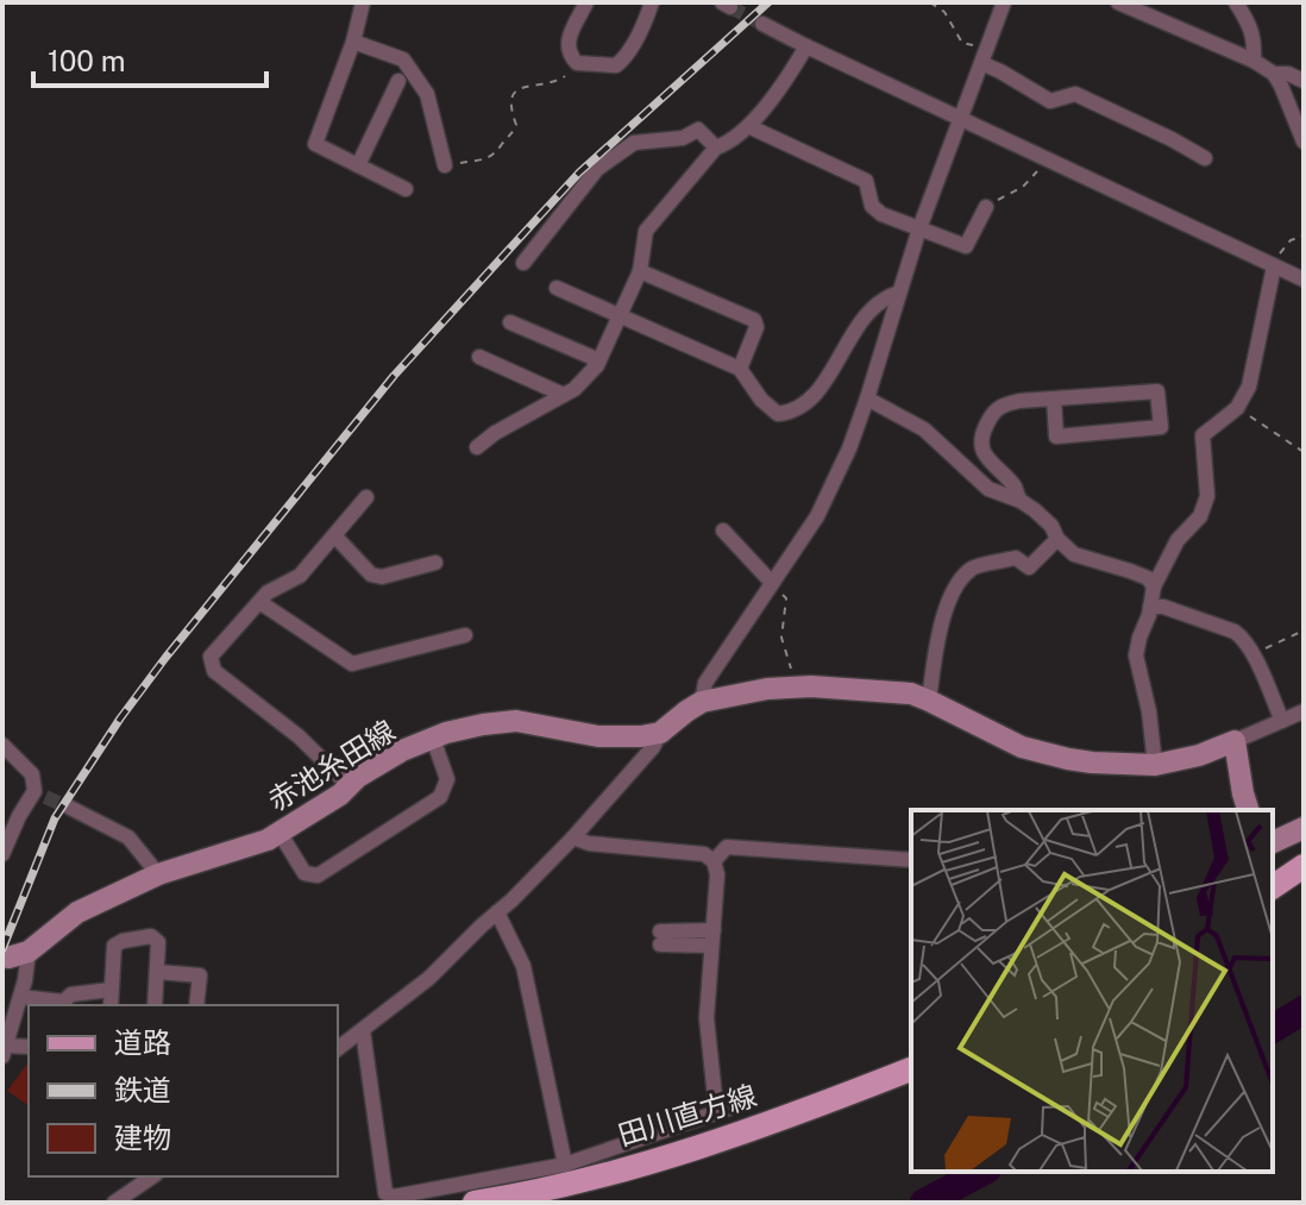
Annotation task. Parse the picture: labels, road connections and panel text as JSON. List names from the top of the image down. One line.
{"streets":{"main road":["赤池糸田線","田川直方線"]},"legend":["道路","鉄道","建物"],"scale_bar":"100 m"}
